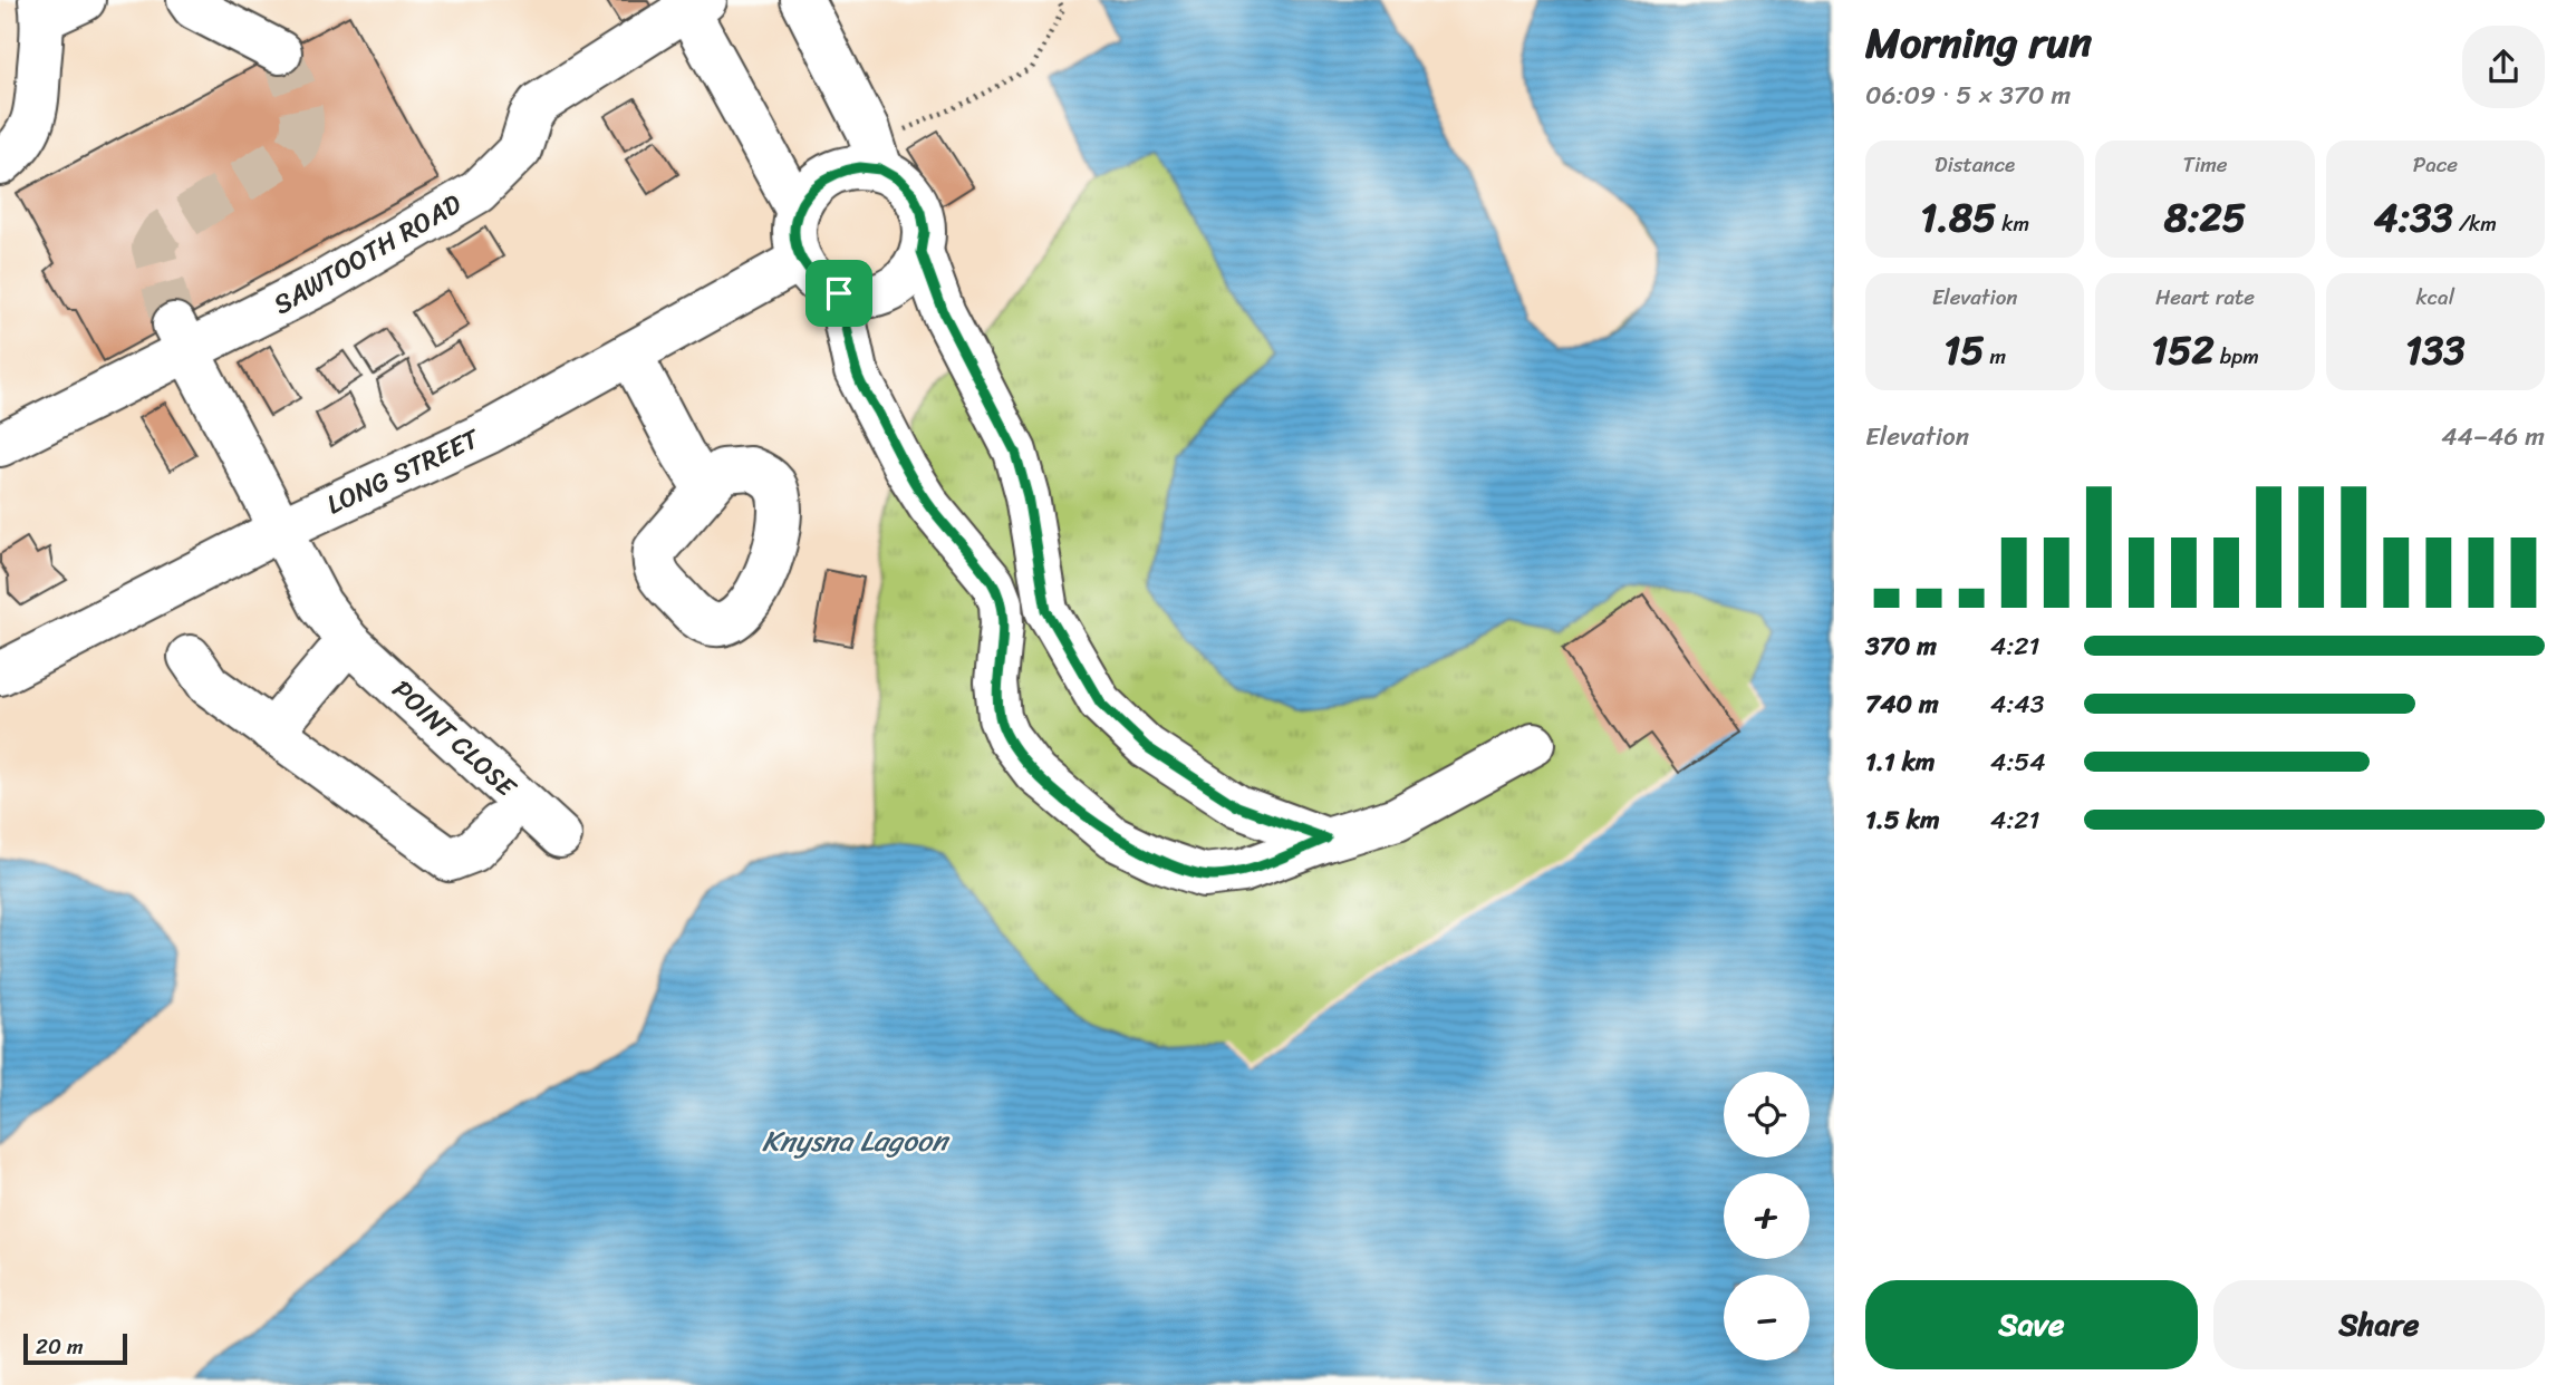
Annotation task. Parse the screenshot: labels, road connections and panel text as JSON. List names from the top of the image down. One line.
{"streets":{"street":["SAWTOOTH ROAD","LONG STREET","POINT CLOSE"]},"crossings":[["SAWTOOTH ROAD","POINT CLOSE"],["LONG STREET","POINT CLOSE"]],"water":["Knysna Lagoon"],"scale_bar":"20 m","page":{"heading":["Morning run","06:09 · 5 × 370 m"],"stats":[["Distance","1.85 km"],["Time","8:25"],["Pace","4:33 /km"],["Elevation","15 m"],["Heart rate","152 bpm"],["kcal","133"]],"chart":["Elevation","44–46 m"],"list":[{"name":"370 m","note":"4:21"},{"name":"740 m","note":"4:43"},{"name":"1.1 km","note":"4:54"},{"name":"1.5 km","note":"4:21"}],"map_buttons":["+","−"],"buttons":["Save","Share"],"scale":"20 m"}}
